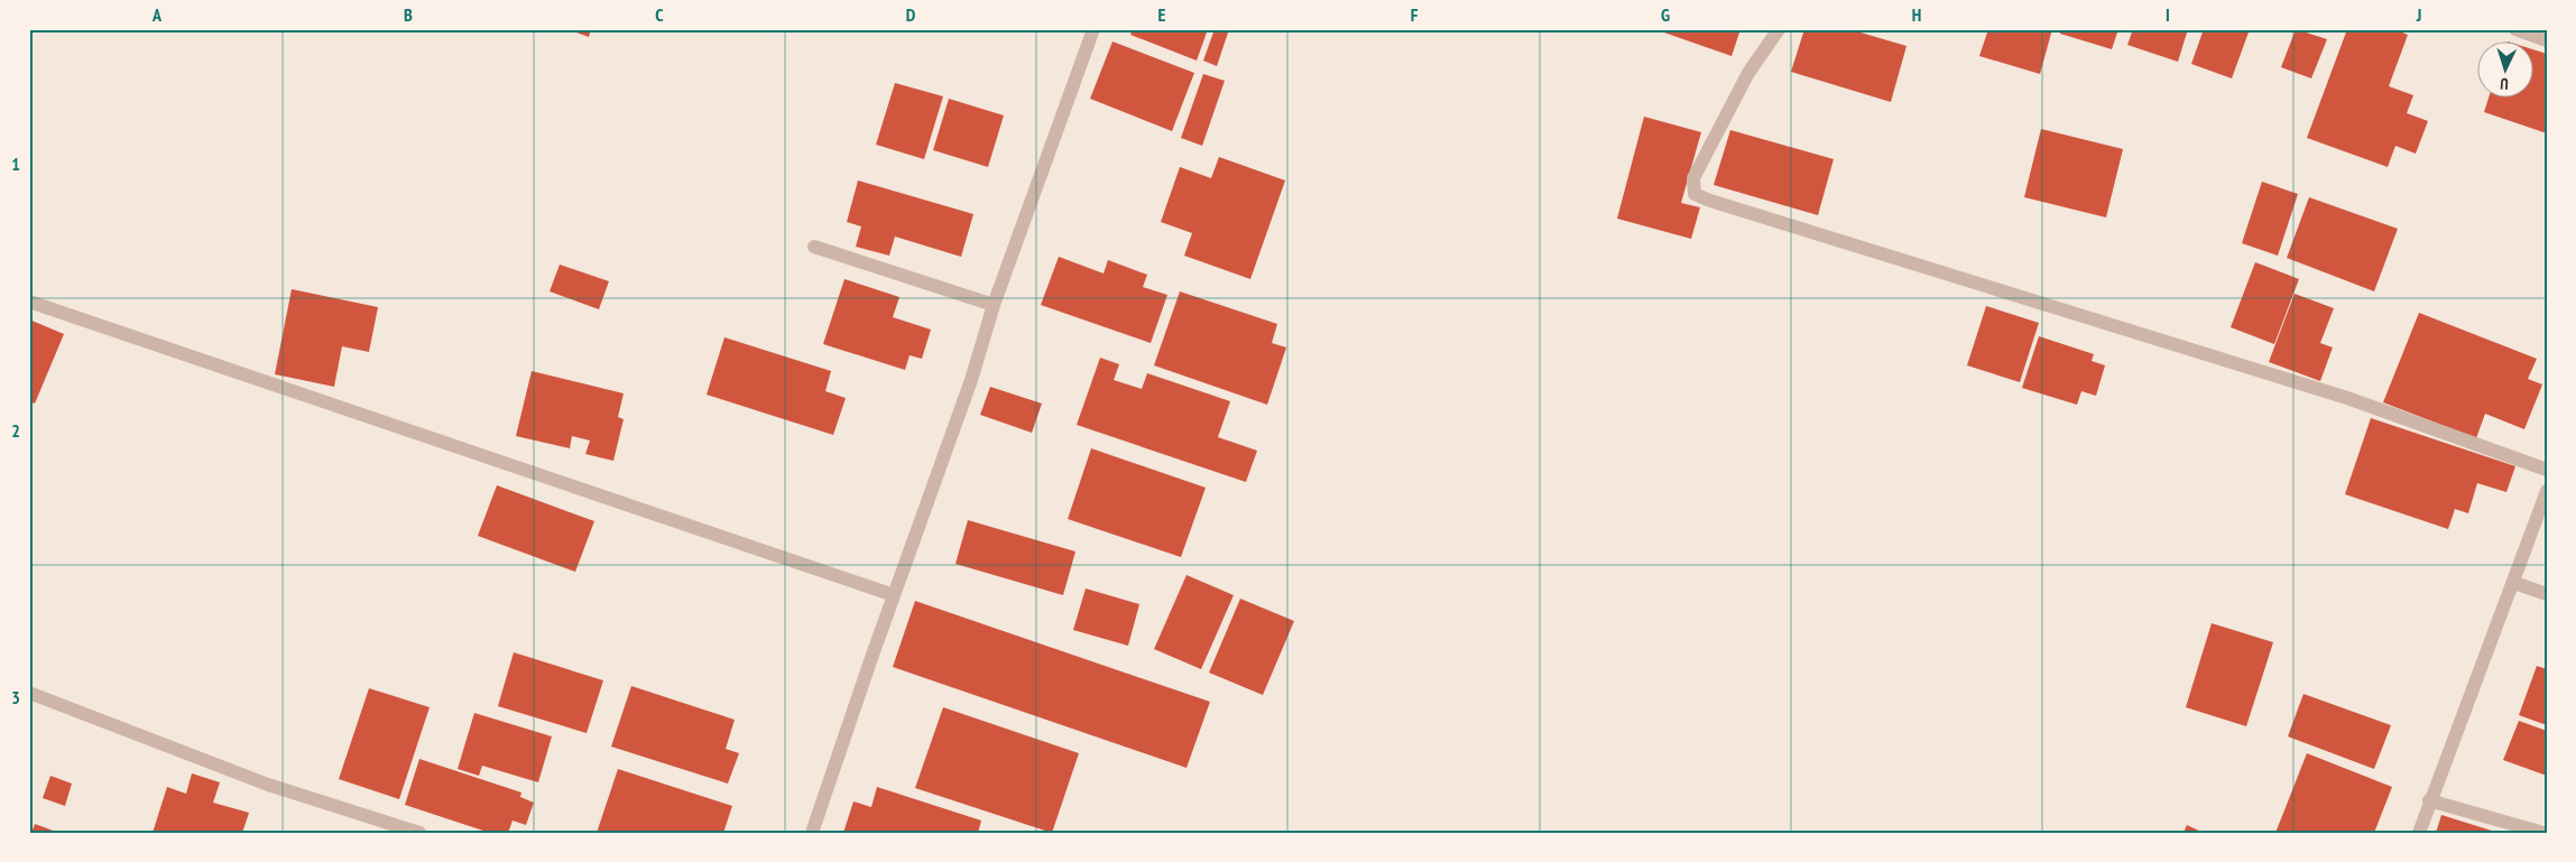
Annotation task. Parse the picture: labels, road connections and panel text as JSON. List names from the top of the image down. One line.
{"north":"bottom","grid":{"columns":["A","B","C","D","E","F","G","H","I","J"],"rows":["1","2","3"]}}
